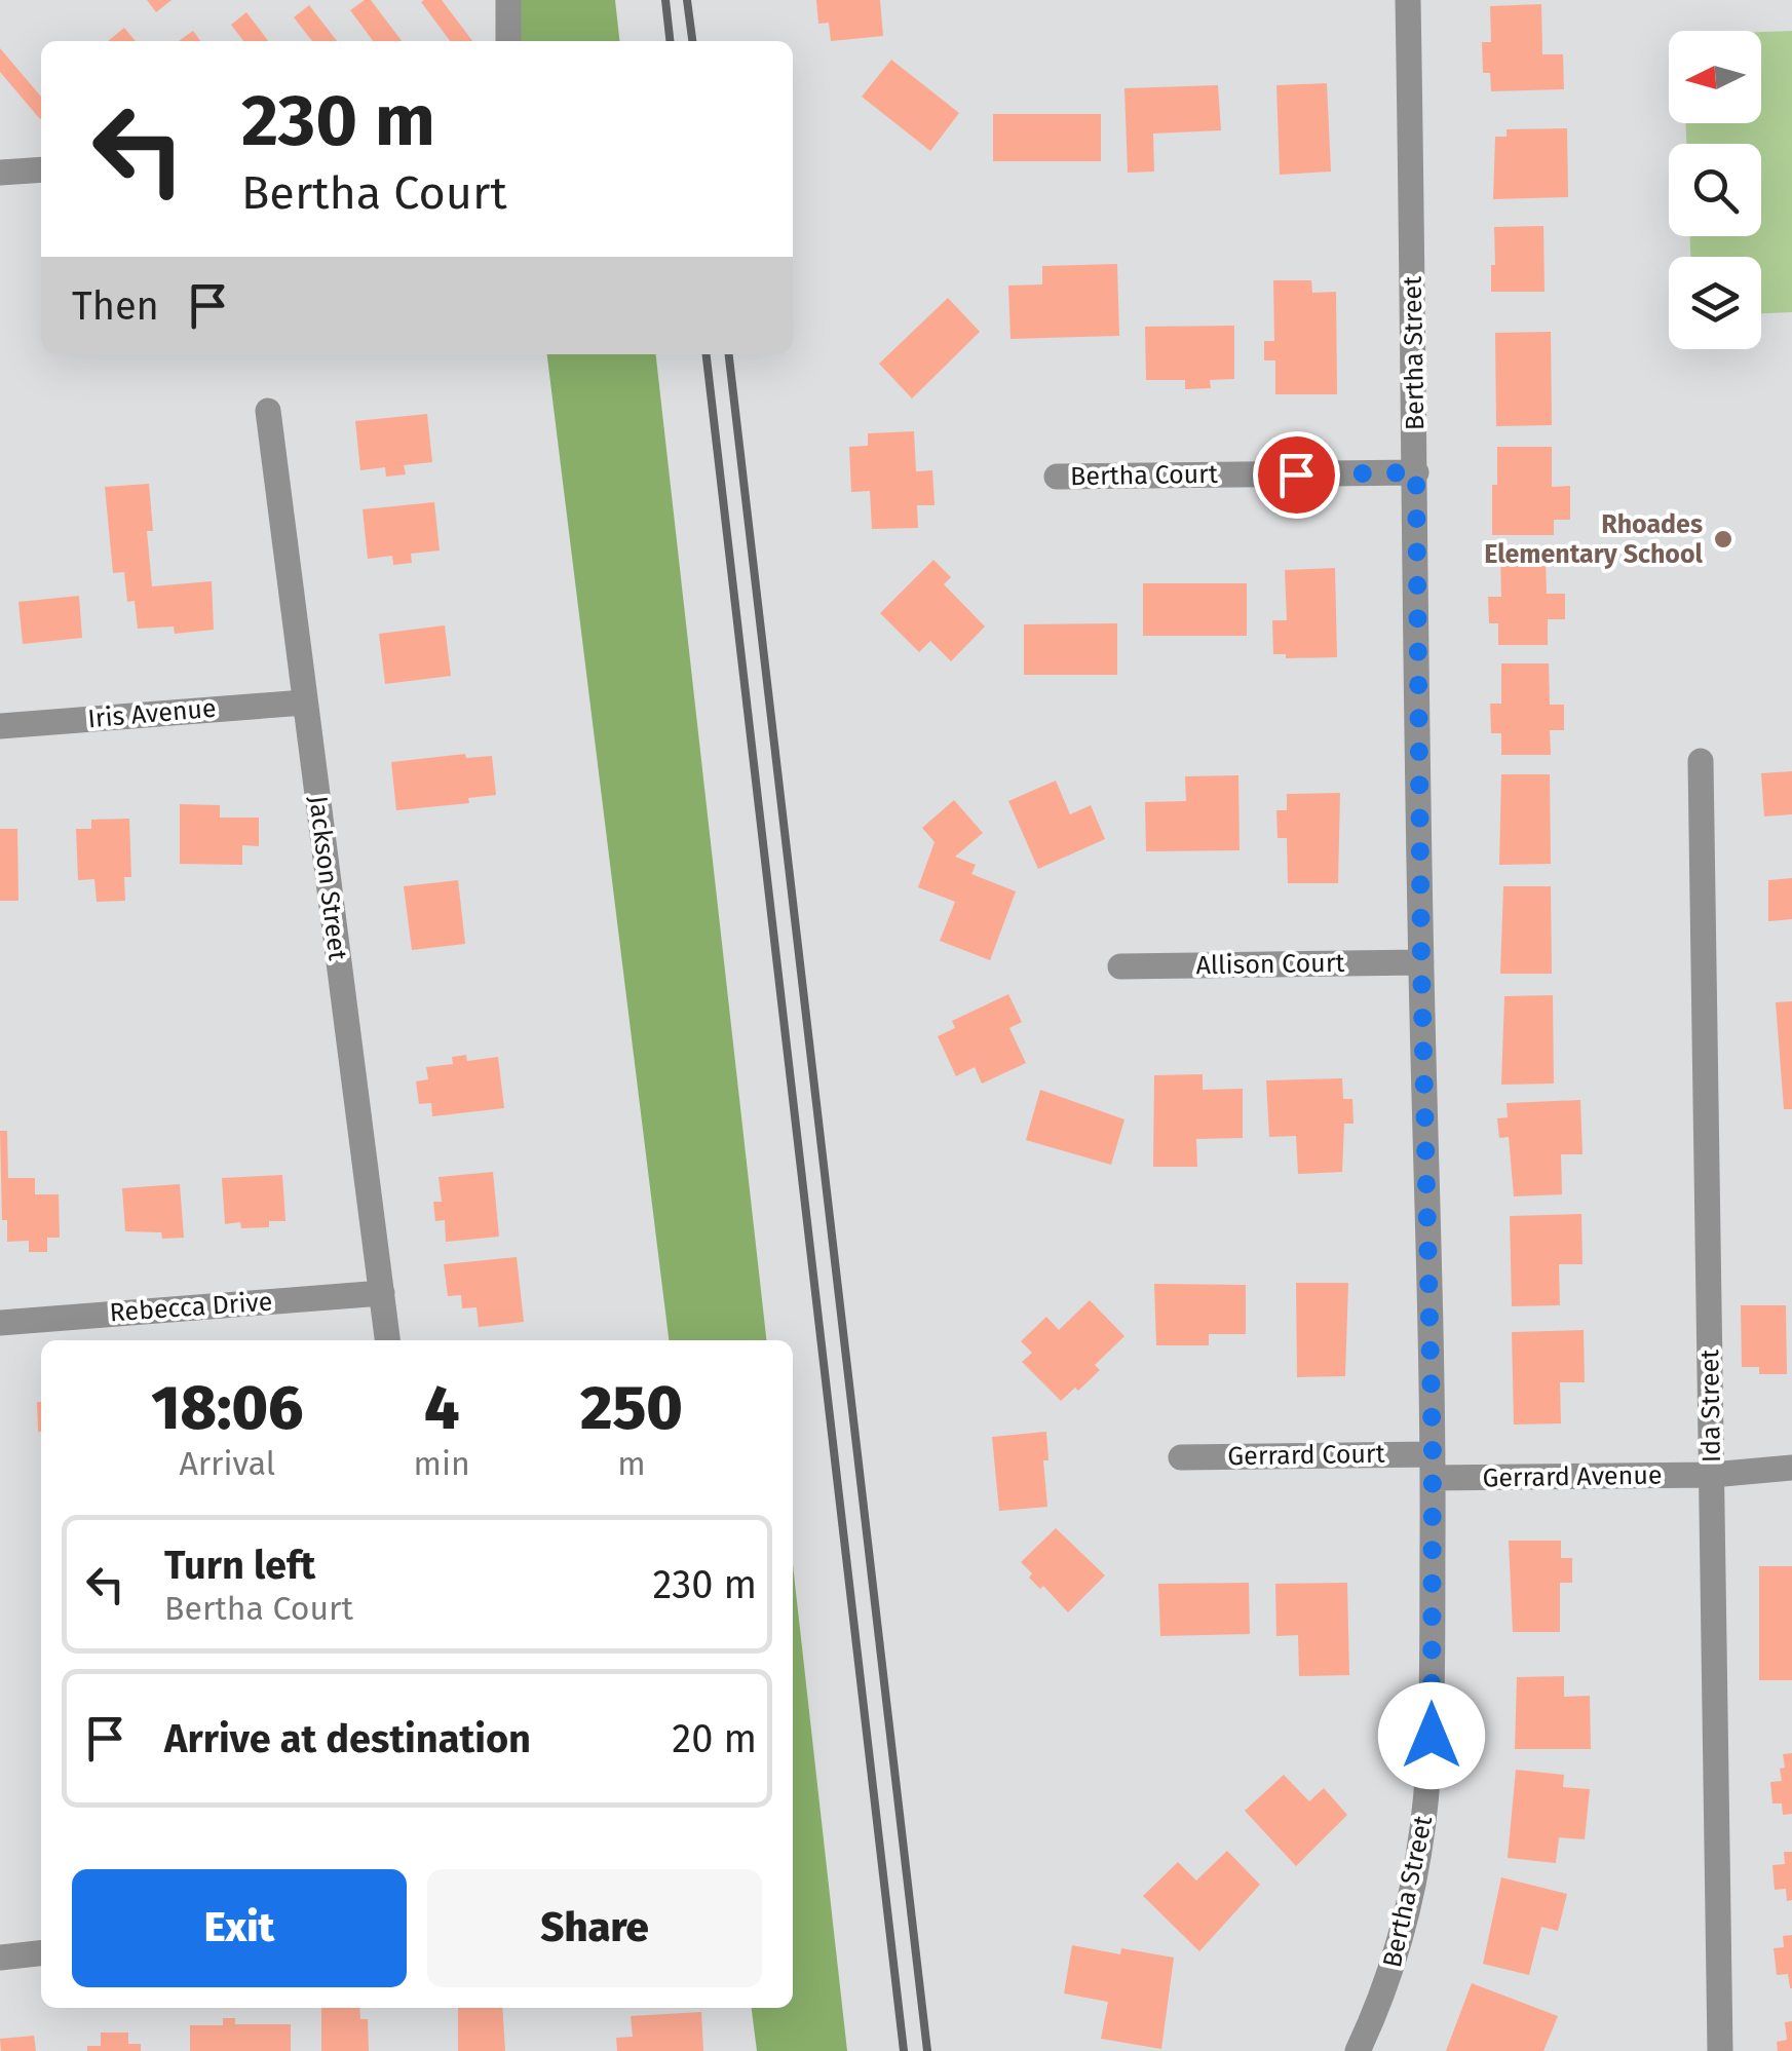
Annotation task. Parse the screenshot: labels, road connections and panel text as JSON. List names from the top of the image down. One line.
{"streets":{"street":["Bertha Street","Bertha Court","Iris Avenue","Jackson Street","Allison Court","Rebecca Drive","Ida Street","Gerrard Court","Gerrard Avenue"]},"crossings":[["Bertha Street","Bertha Court"],["Bertha Street","Allison Court"],["Bertha Street","Gerrard Court"],["Bertha Street","Gerrard Avenue"],["Iris Avenue","Jackson Street"],["Jackson Street","Rebecca Drive"],["Ida Street","Gerrard Avenue"],["Gerrard Court","Gerrard Avenue"]],"places":["Rhoades Elementary School"],"north":"left","page":{"turn":["230 m","Bertha Court"],"then":"Then","eta":["18:06","Arrival","4","min","250","m"],"list":[{"name":"Turn left","note":"Bertha Court","value":"230 m"},{"name":"Arrive at destination","value":"20 m"}],"buttons":["Exit","Share"]}}
